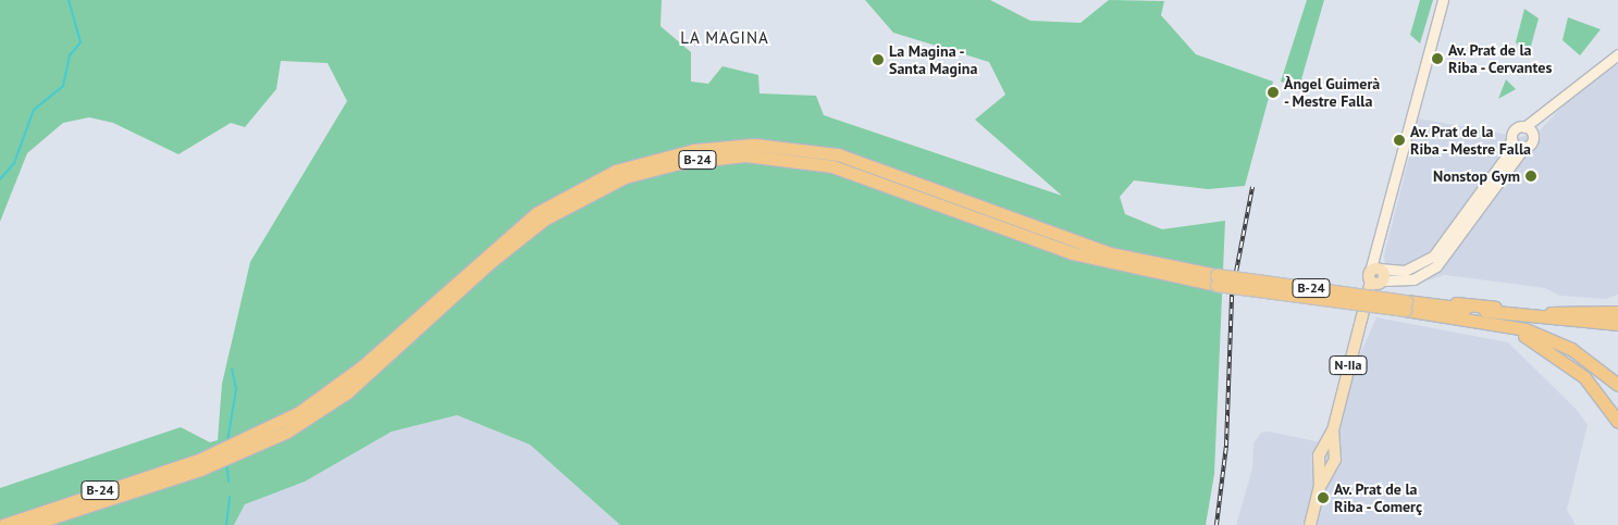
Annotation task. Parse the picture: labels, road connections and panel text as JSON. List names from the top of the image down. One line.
{"streets":{"highway":["B-24"],"main road":["N-IIa"]},"districts":["LA MAGINA"],"places":["Av. Prat de la Riba - Cervantes","La Magina - Santa Magina","Àngel Guimerà - Mestre Falla","Av. Prat de la Riba - Mestre Falla","Nonstop Gym","Av. Prat de la Riba - Comerç"]}
